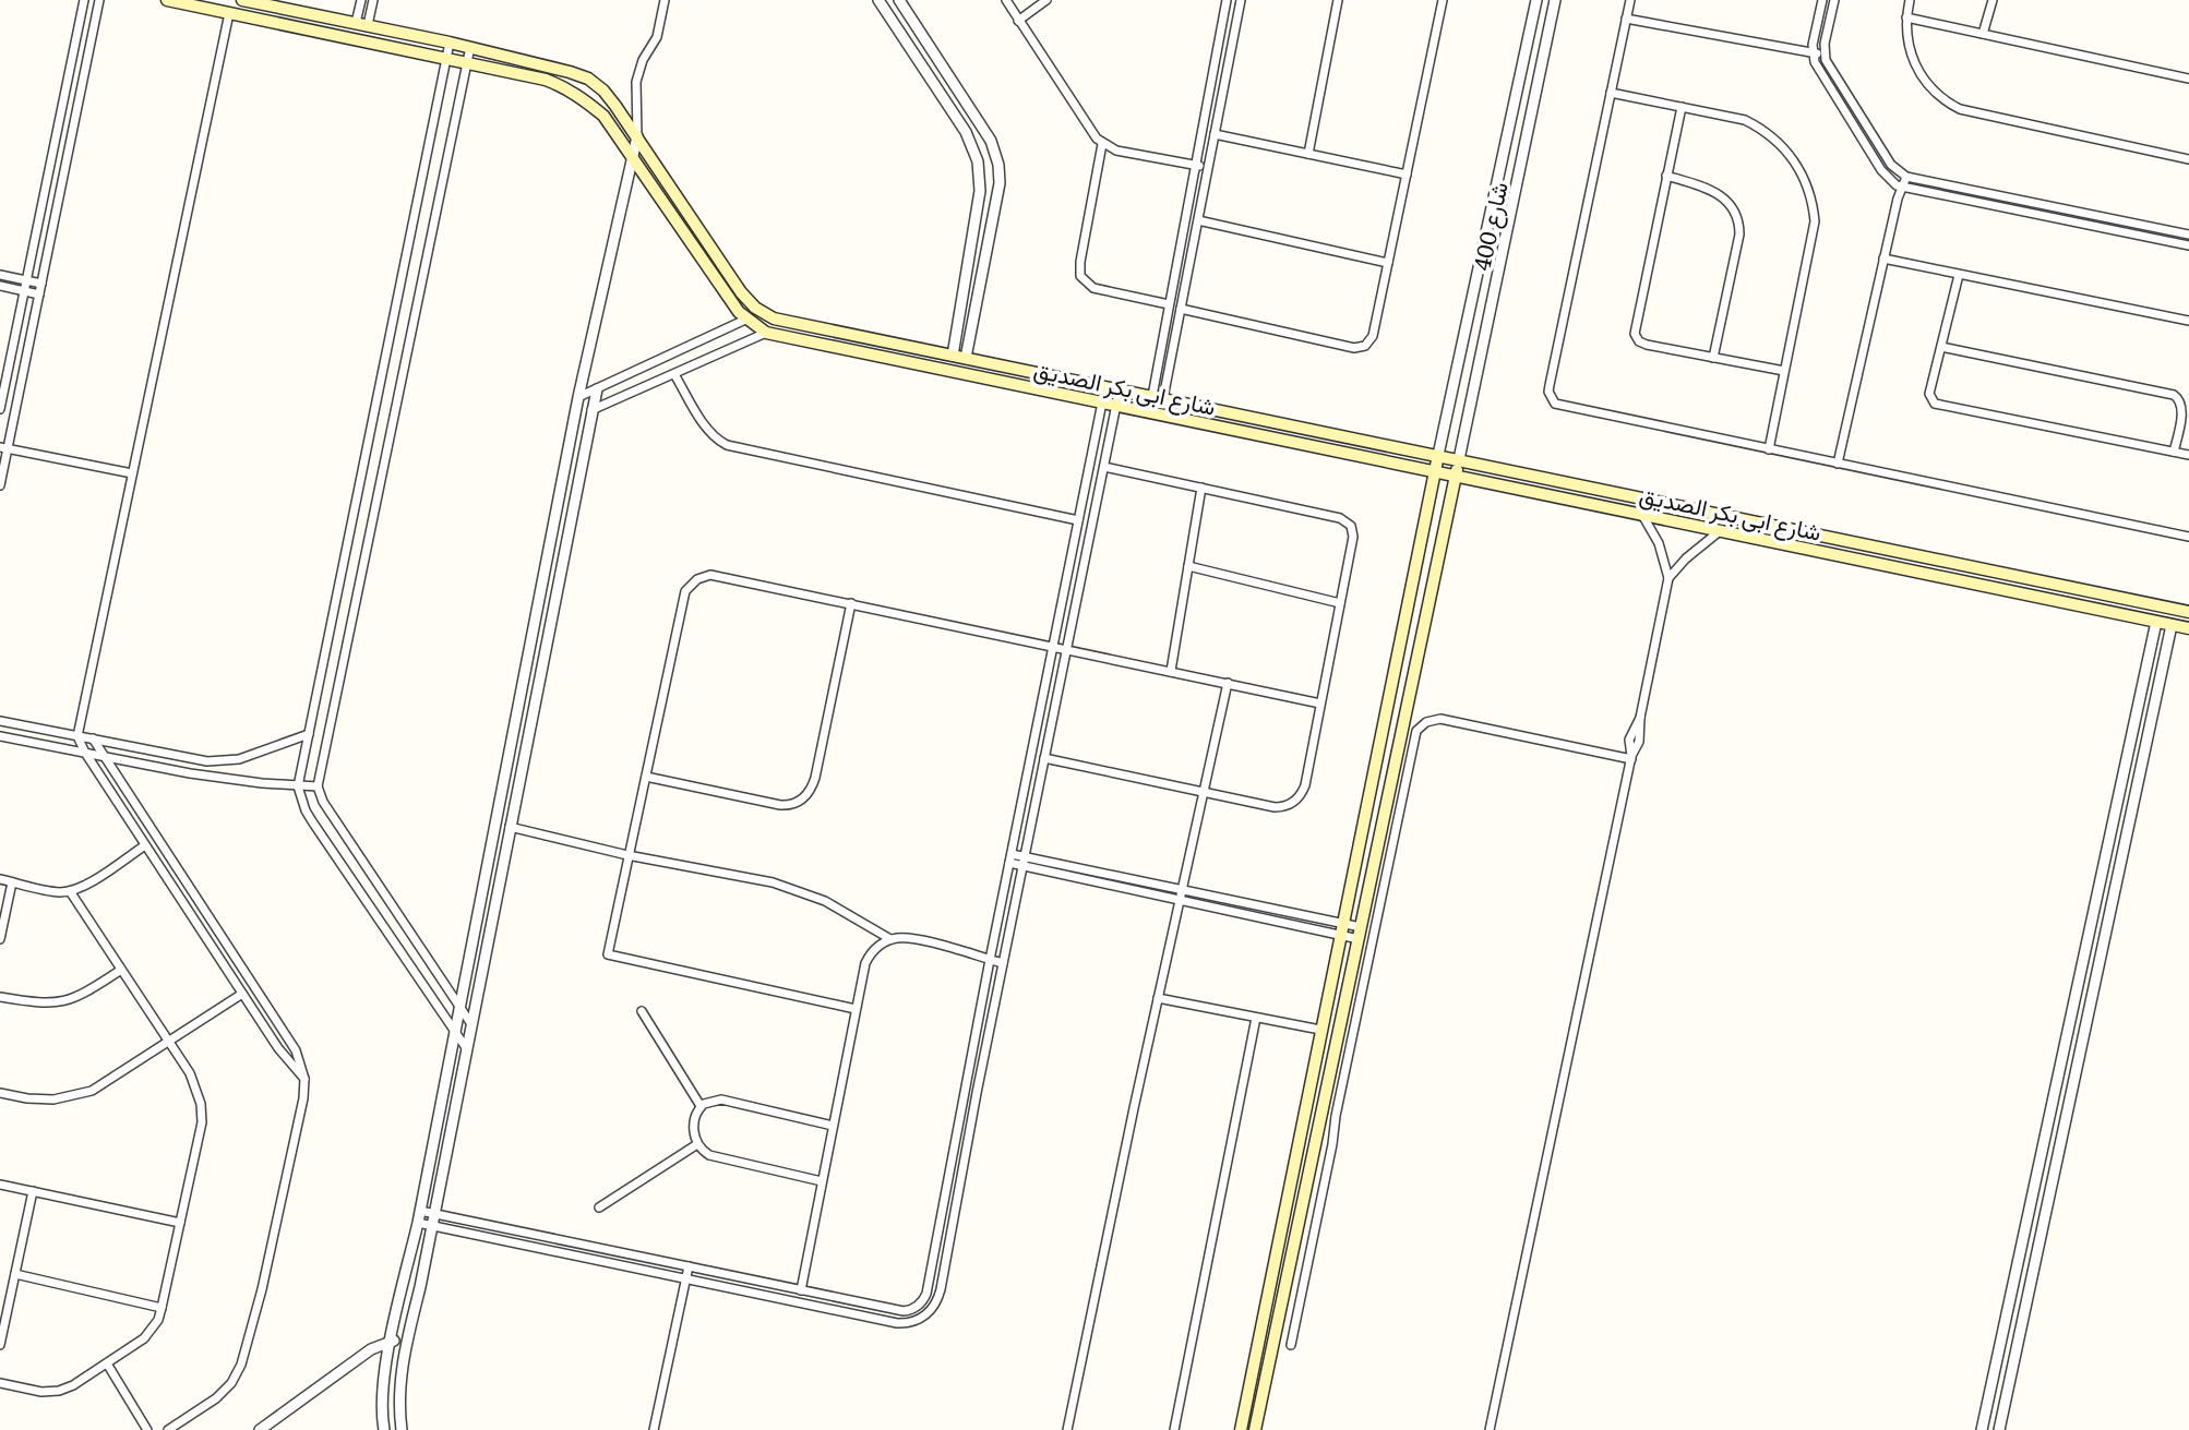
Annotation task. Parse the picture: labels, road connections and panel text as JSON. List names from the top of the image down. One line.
{"streets":{"main road":["شارع ابى بكر الصديق"],"street":["شارع 400"]},"crossings":[["شارع 400","شارع ابى بكر الصديق"]]}
